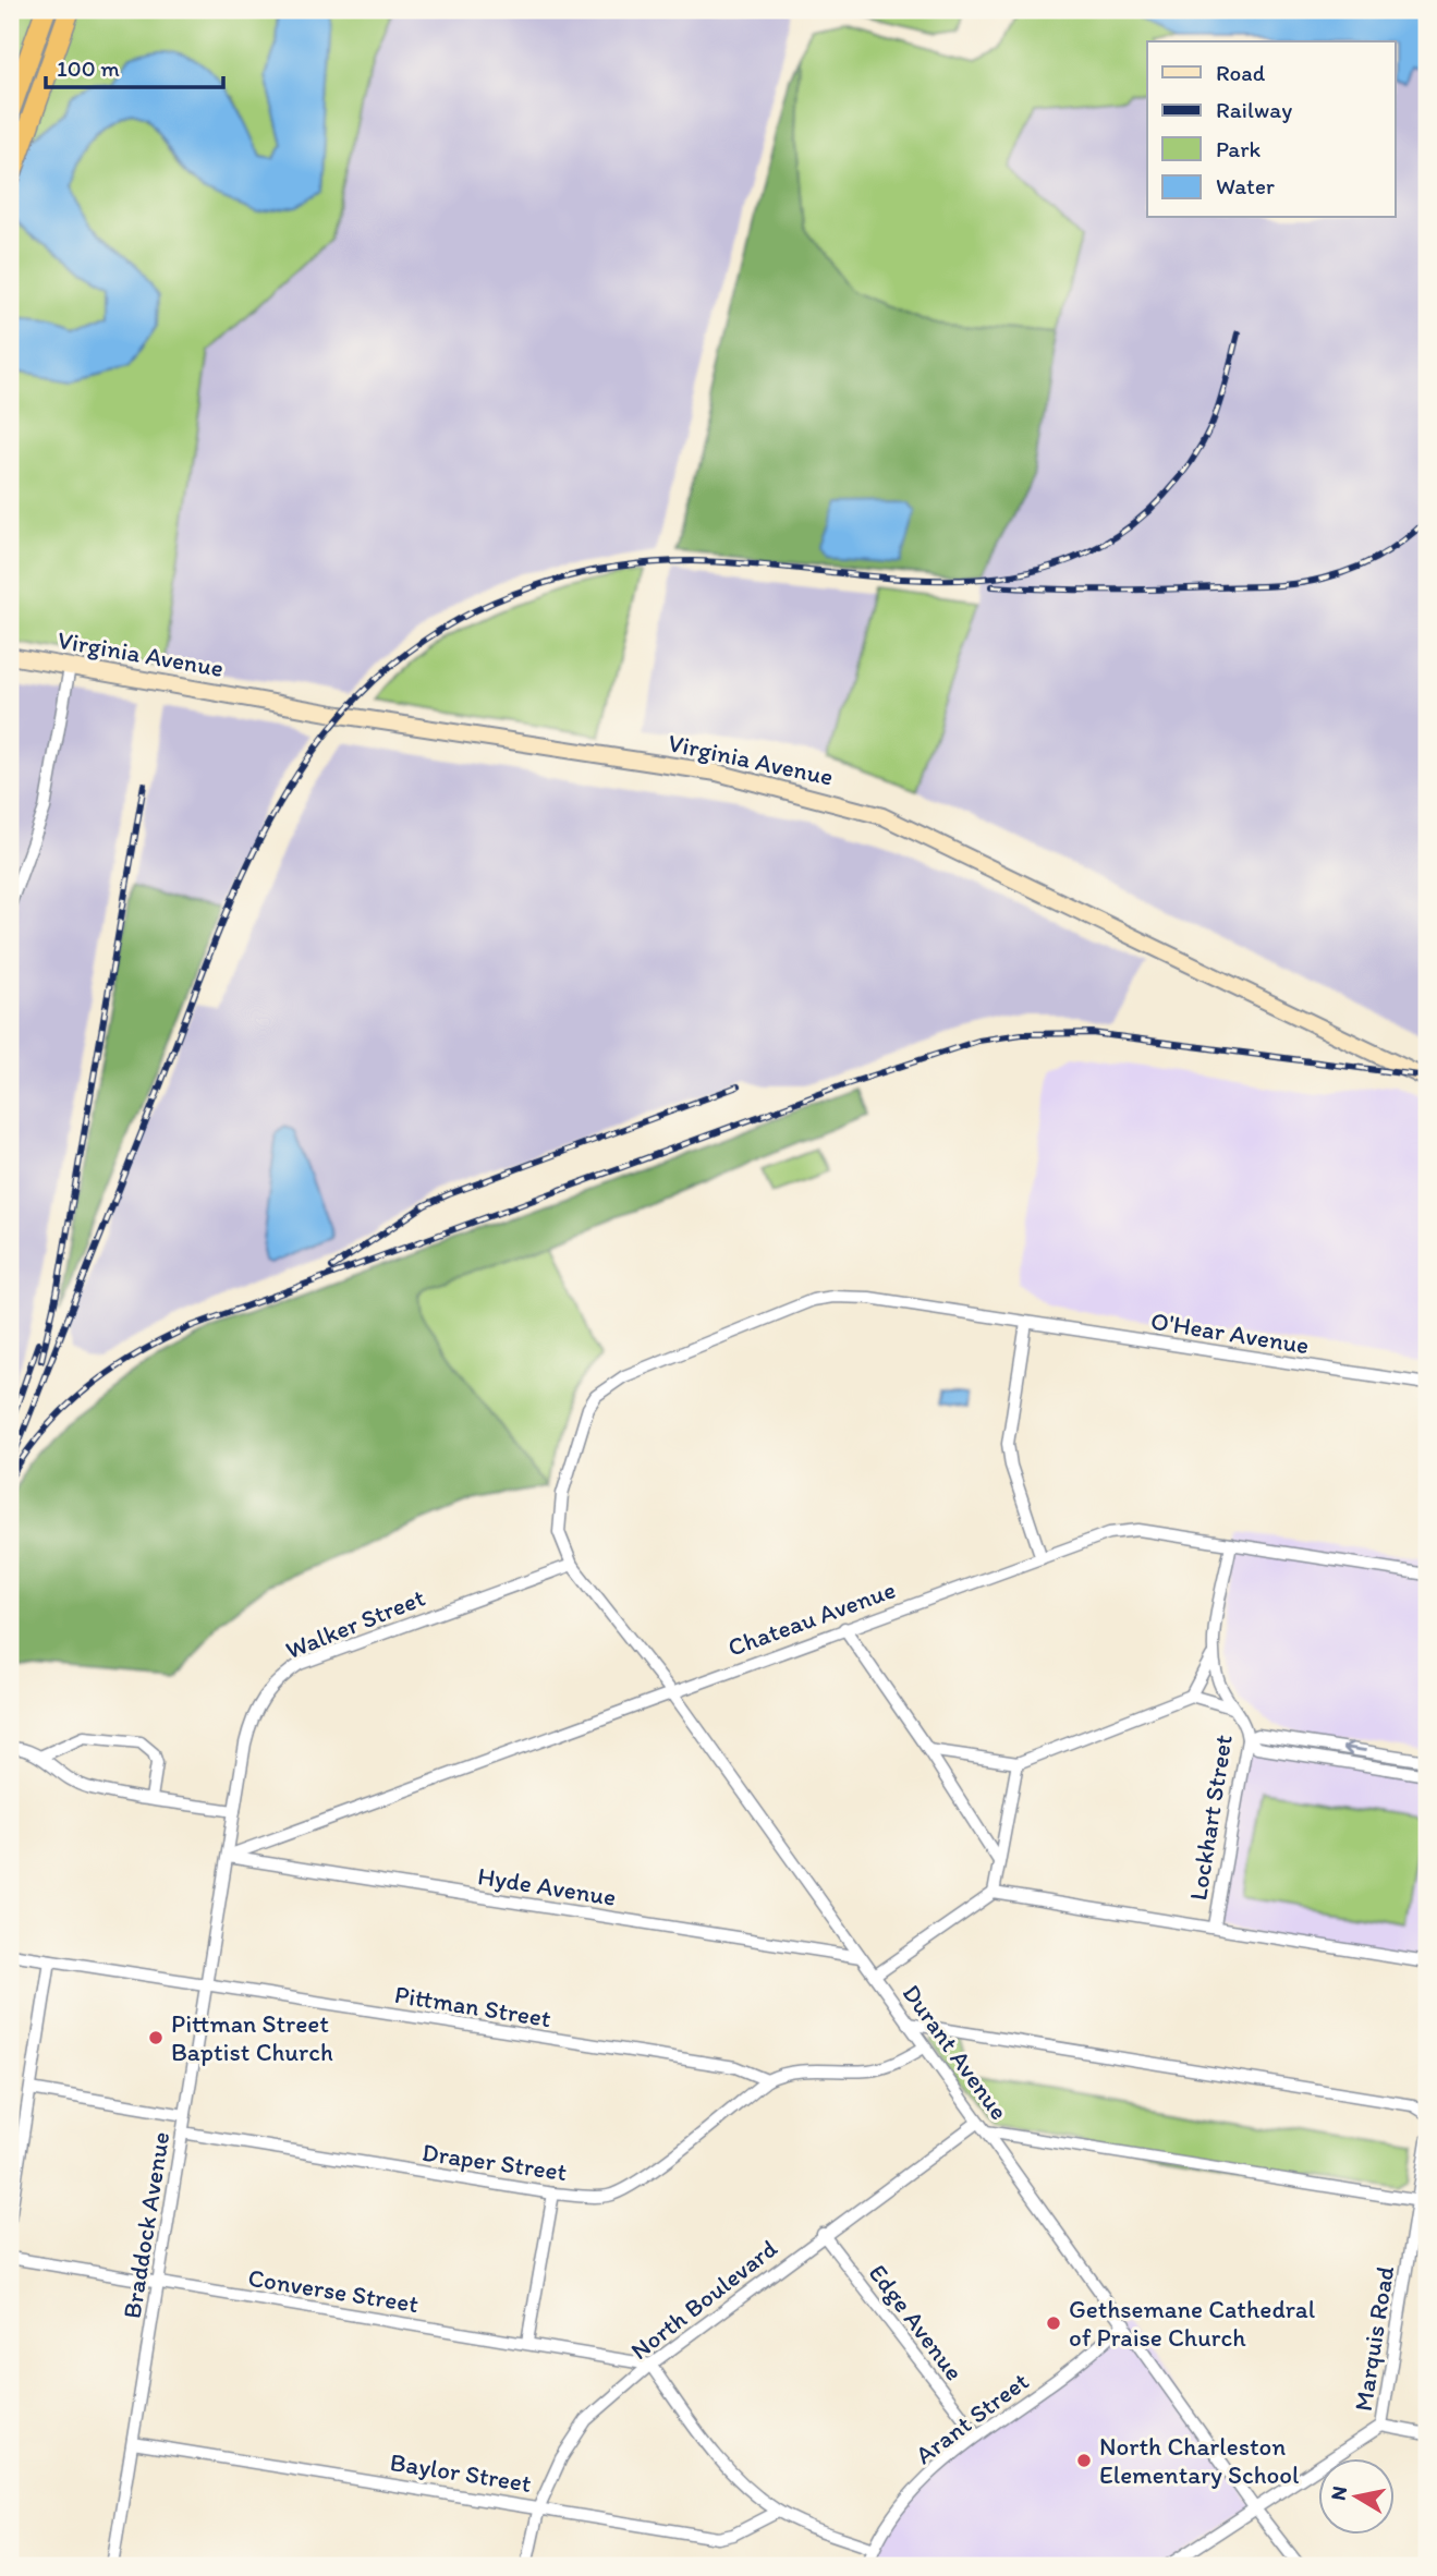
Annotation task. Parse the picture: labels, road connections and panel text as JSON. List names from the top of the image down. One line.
{"streets":{"main road":["Virginia Avenue"],"street":["O'Hear Avenue","Chateau Avenue","Walker Street","Lockhart Street","Hyde Avenue","Pittman Street","Durant Avenue","Draper Street","Braddock Avenue","Converse Street","North Boulevard","Edge Avenue","Marquis Road","Arant Street","Baylor Street"]},"crossings":[["O'Hear Avenue","Walker Street"],["O'Hear Avenue","Durant Avenue"],["Chateau Avenue","Walker Street"],["Chateau Avenue","Lockhart Street"],["Chateau Avenue","Hyde Avenue"],["Chateau Avenue","Durant Avenue"],["Walker Street","Hyde Avenue"],["Walker Street","Durant Avenue"],["Walker Street","Braddock Avenue"],["Hyde Avenue","Durant Avenue"],["Pittman Street","Draper Street"],["Pittman Street","Braddock Avenue"],["Durant Avenue","North Boulevard"],["Durant Avenue","Marquis Road"],["Durant Avenue","Arant Street"],["Draper Street","Braddock Avenue"],["Braddock Avenue","Converse Street"],["Braddock Avenue","Baylor Street"],["Converse Street","North Boulevard"],["North Boulevard","Edge Avenue"],["North Boulevard","Baylor Street"],["Edge Avenue","Arant Street"]],"places":["Pittman Street Baptist Church","Gethsemane Cathedral of Praise Church","North Charleston Elementary School"],"legend":["Road","Railway","Park","Water"],"scale_bar":"100 m","north":"left"}
